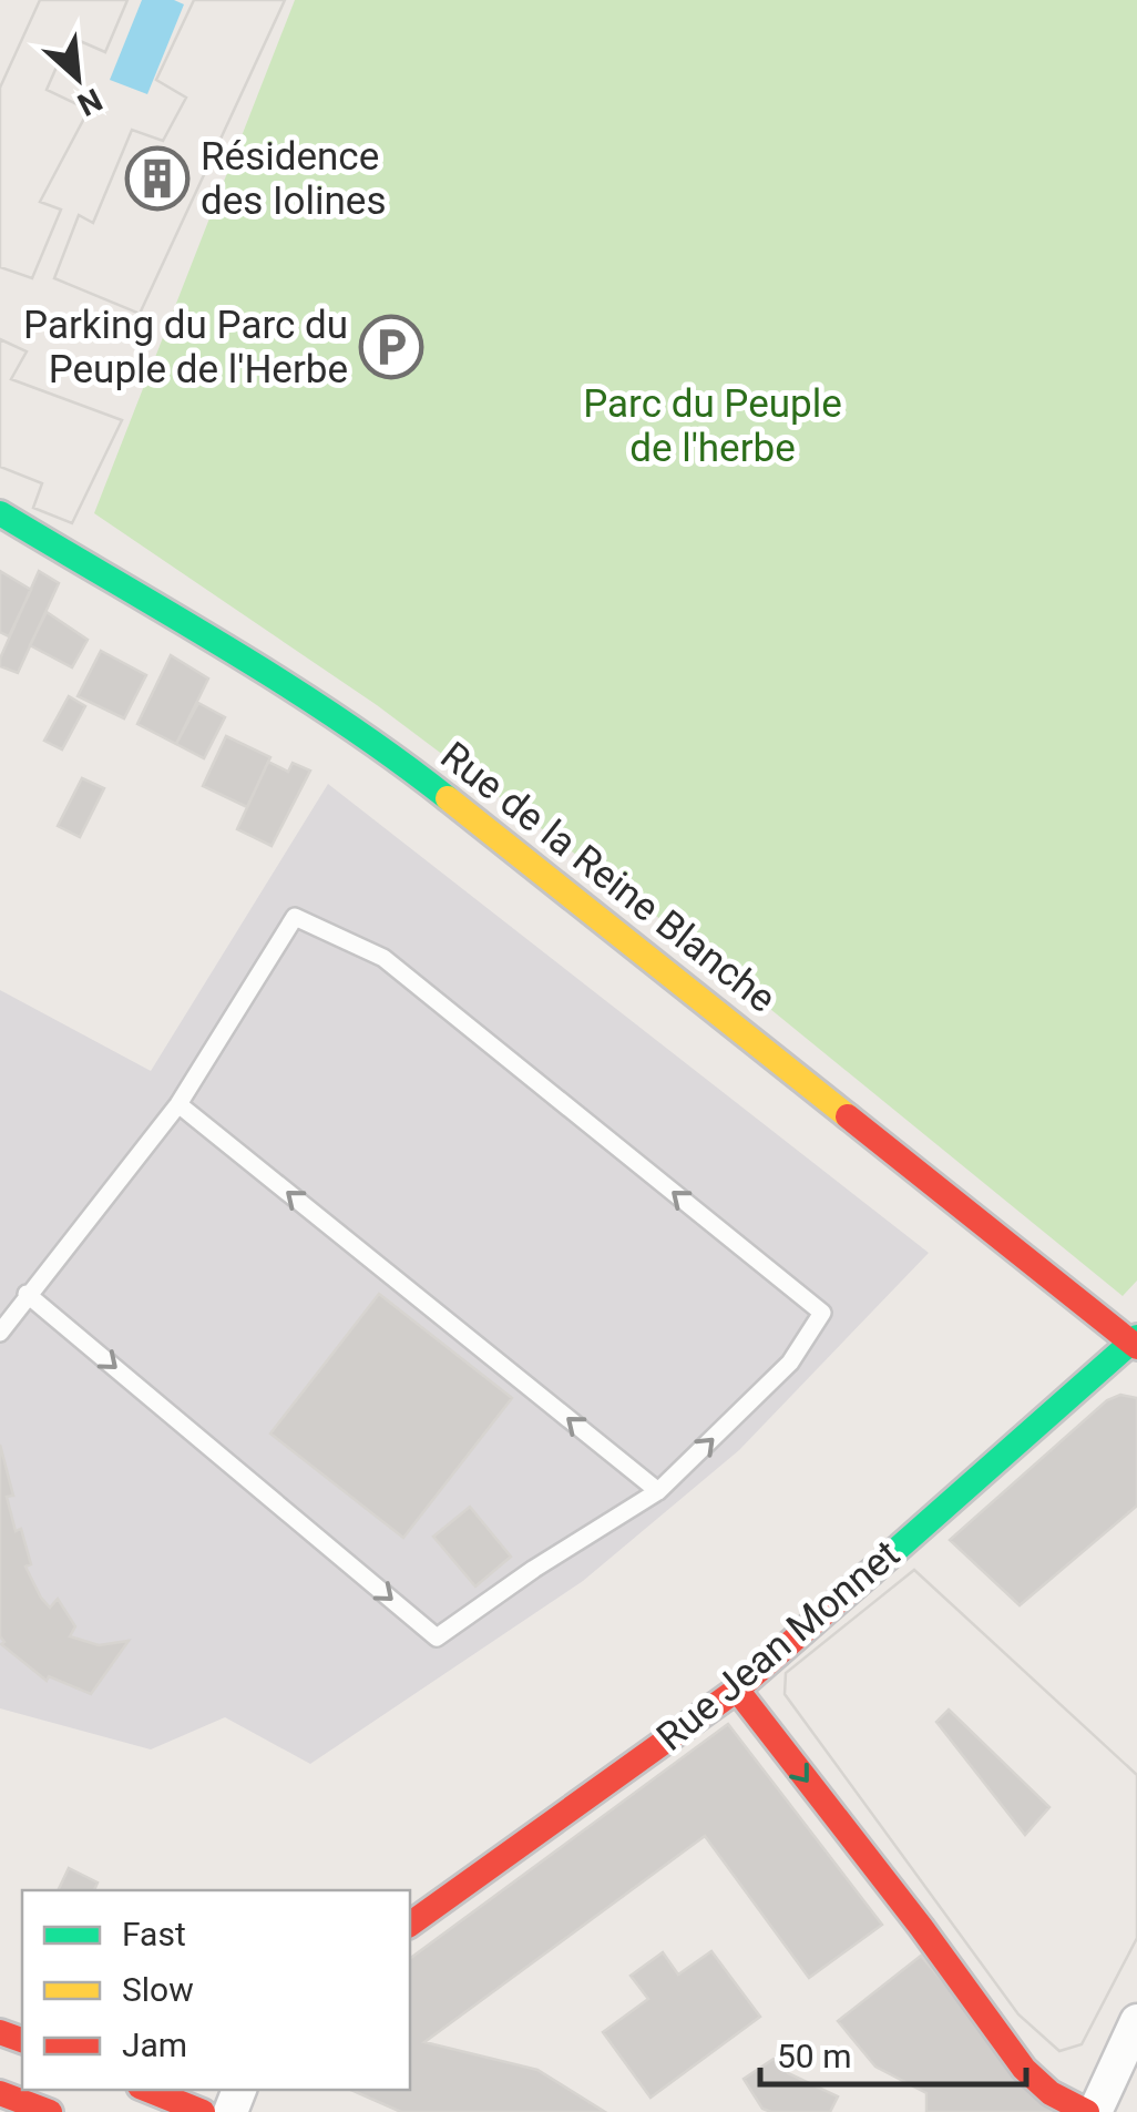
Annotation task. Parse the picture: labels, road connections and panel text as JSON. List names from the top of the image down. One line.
{"streets":{"street":["Rue de la Reine Blanche","Rue Jean Monnet"]},"crossings":[["Rue de la Reine Blanche","Rue Jean Monnet"]],"parks":["Parc du Peuple de l'herbe"],"places":{"building":["Résidence des Iolines"],"parking":["Parking du Parc du Peuple de l'Herbe"]},"legend":["Fast","Slow","Jam"],"scale_bar":"50 m","north":"bottom right"}
